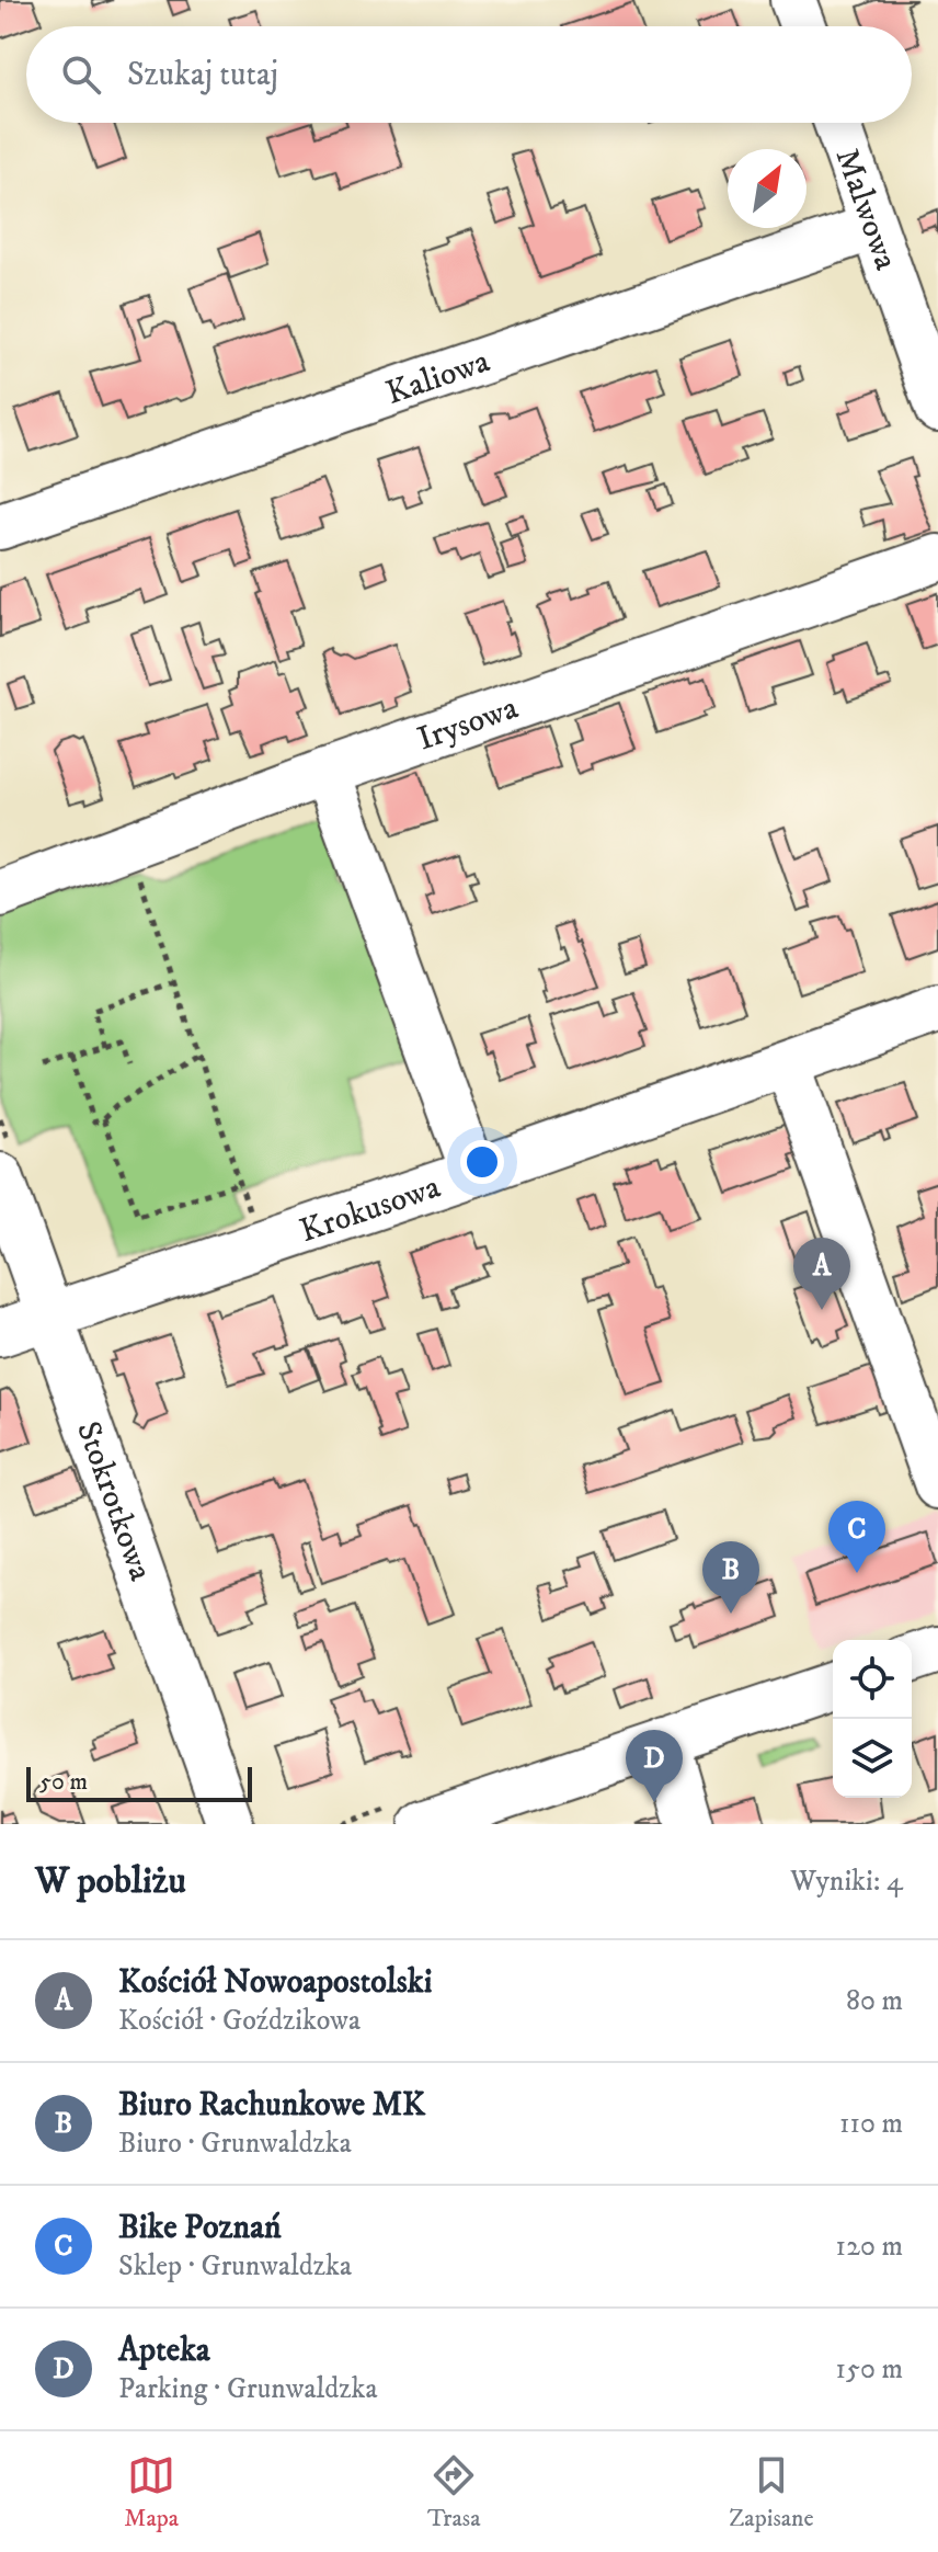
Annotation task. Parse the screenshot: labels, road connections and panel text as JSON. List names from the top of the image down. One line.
{"streets":{"street":["Malwowa","Kaliowa","Irysowa","Krokusowa","Stokrotkowa"]},"crossings":[["Malwowa","Kaliowa"],["Krokusowa","Stokrotkowa"]],"scale_bar":"50 m","north":"top right","page":{"search":"Szukaj tutaj","pins":["A","C","B","D"],"scale":"50 m","heading":["W pobliżu","Wyniki: 4"],"list":[{"mark":"A","name":"Kościół Nowoapostolski","note":"Kościół · Goździkowa","value":"80 m"},{"mark":"B","name":"Biuro Rachunkowe MK","note":"Biuro · Grunwaldzka","value":"110 m"},{"mark":"C","name":"Bike Poznań","note":"Sklep · Grunwaldzka","value":"120 m"},{"mark":"D","name":"Apteka","note":"Parking · Grunwaldzka","value":"150 m"}],"nav":["Mapa","Trasa","Zapisane"]}}
